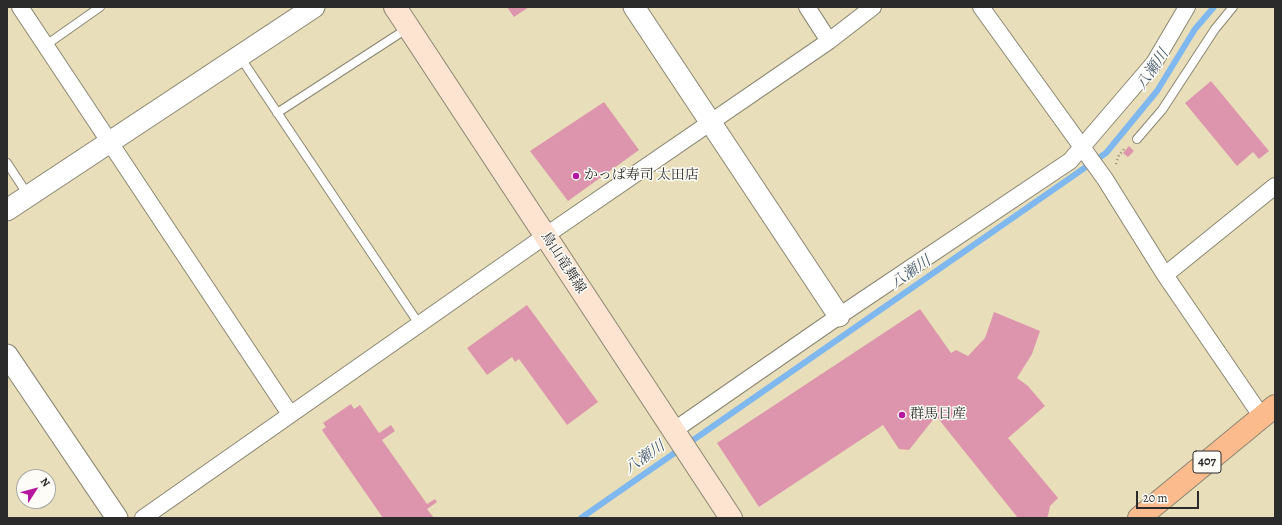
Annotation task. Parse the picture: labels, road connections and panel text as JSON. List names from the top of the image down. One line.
{"streets":{"highway":["407"],"main road":["鳥山竜舞線"]},"water":["八瀬川"],"places":["かっぱ寿司 太田店","群馬日産"],"scale_bar":"20 m","north":"top right"}
